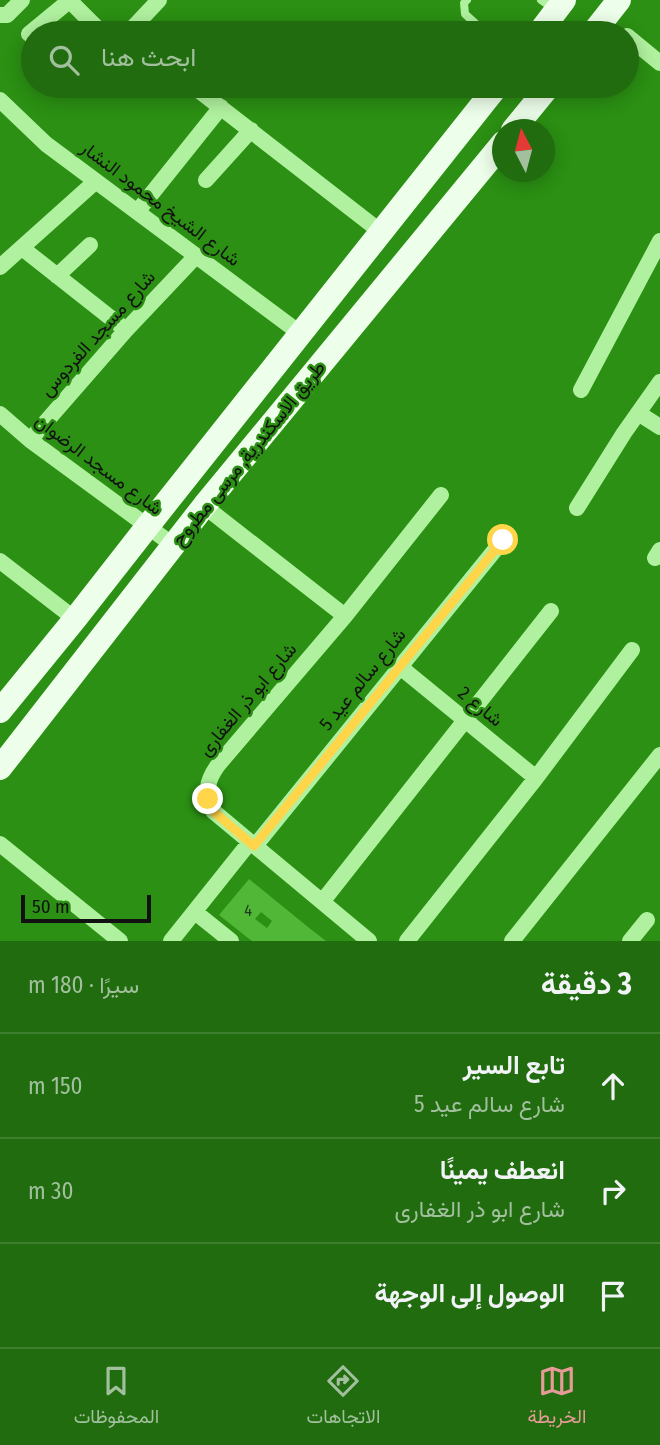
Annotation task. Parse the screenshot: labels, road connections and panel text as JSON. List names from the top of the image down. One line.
{"streets":{"main road":["طريق الاسكندرية, مرسى مطروح"],"street":["شارع الشيخ محمود النشار","شارع مسجد الفردوس","شارع مسجد الرضوان","شارع سالم عيد 5","شارع ابو ذر الغفارى","شارع 2"]},"crossings":[["شارع الشيخ محمود النشار","شارع مسجد الفردوس"],["شارع الشيخ محمود النشار","طريق الاسكندرية, مرسى مطروح"],["شارع مسجد الفردوس","شارع مسجد الرضوان"],["طريق الاسكندرية, مرسى مطروح","شارع مسجد الرضوان"],["شارع سالم عيد 5","شارع ابو ذر الغفارى"],["شارع سالم عيد 5","شارع 2"]],"house_numbers":["4"],"scale_bar":"50 m","north":"top","page":{"search":"ابحث هنا","scale":"50 m","heading":["3 دقيقة","سيرًا · 180 m"],"list":[["تابع السير","شارع سالم عيد 5","150 m"],["انعطف يمينًا","شارع ابو ذر الغفارى","30 m"],"الوصول إلى الوجهة"],"nav":["الخريطة","الاتجاهات","المحفوظات"]}}
